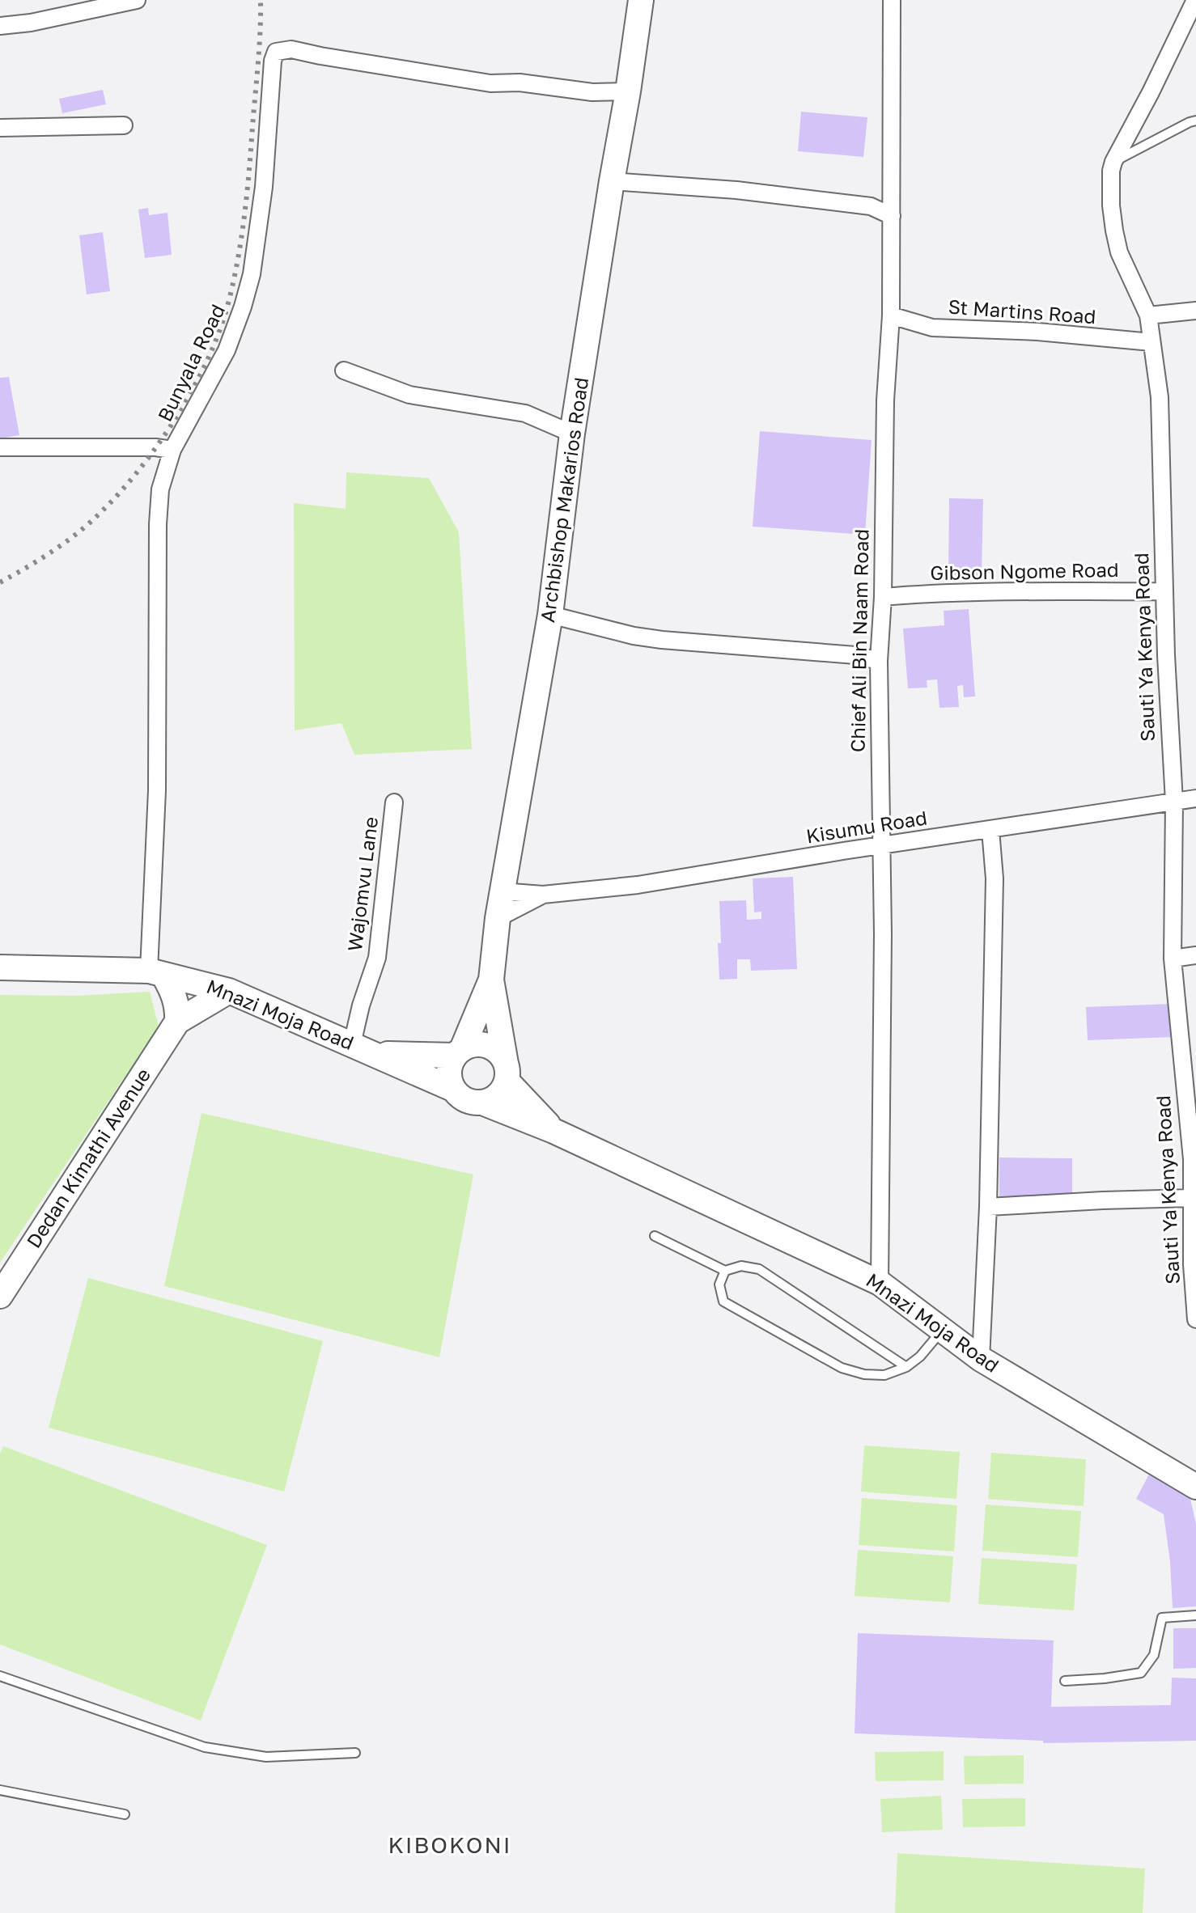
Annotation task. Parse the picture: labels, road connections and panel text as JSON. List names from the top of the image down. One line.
{"streets":{"street":["St Martins Road","Bunyala Road","Archbishop Makarios Road","Gibson Ngome Road","Chief Ali Bin Naam Road","Sauti Ya Kenya Road","Kisumu Road","Wajomvu Lane","Mnazi Moja Road","Dedan Kimathi Avenue"]},"crossings":[["St Martins Road","Chief Ali Bin Naam Road"],["St Martins Road","Sauti Ya Kenya Road"],["Bunyala Road","Archbishop Makarios Road"],["Bunyala Road","Mnazi Moja Road"],["Archbishop Makarios Road","Kisumu Road"],["Gibson Ngome Road","Chief Ali Bin Naam Road"],["Gibson Ngome Road","Sauti Ya Kenya Road"],["Chief Ali Bin Naam Road","Kisumu Road"],["Chief Ali Bin Naam Road","Mnazi Moja Road"],["Sauti Ya Kenya Road","Kisumu Road"],["Wajomvu Lane","Mnazi Moja Road"],["Mnazi Moja Road","Dedan Kimathi Avenue"]],"districts":["KIBOKONI"]}
